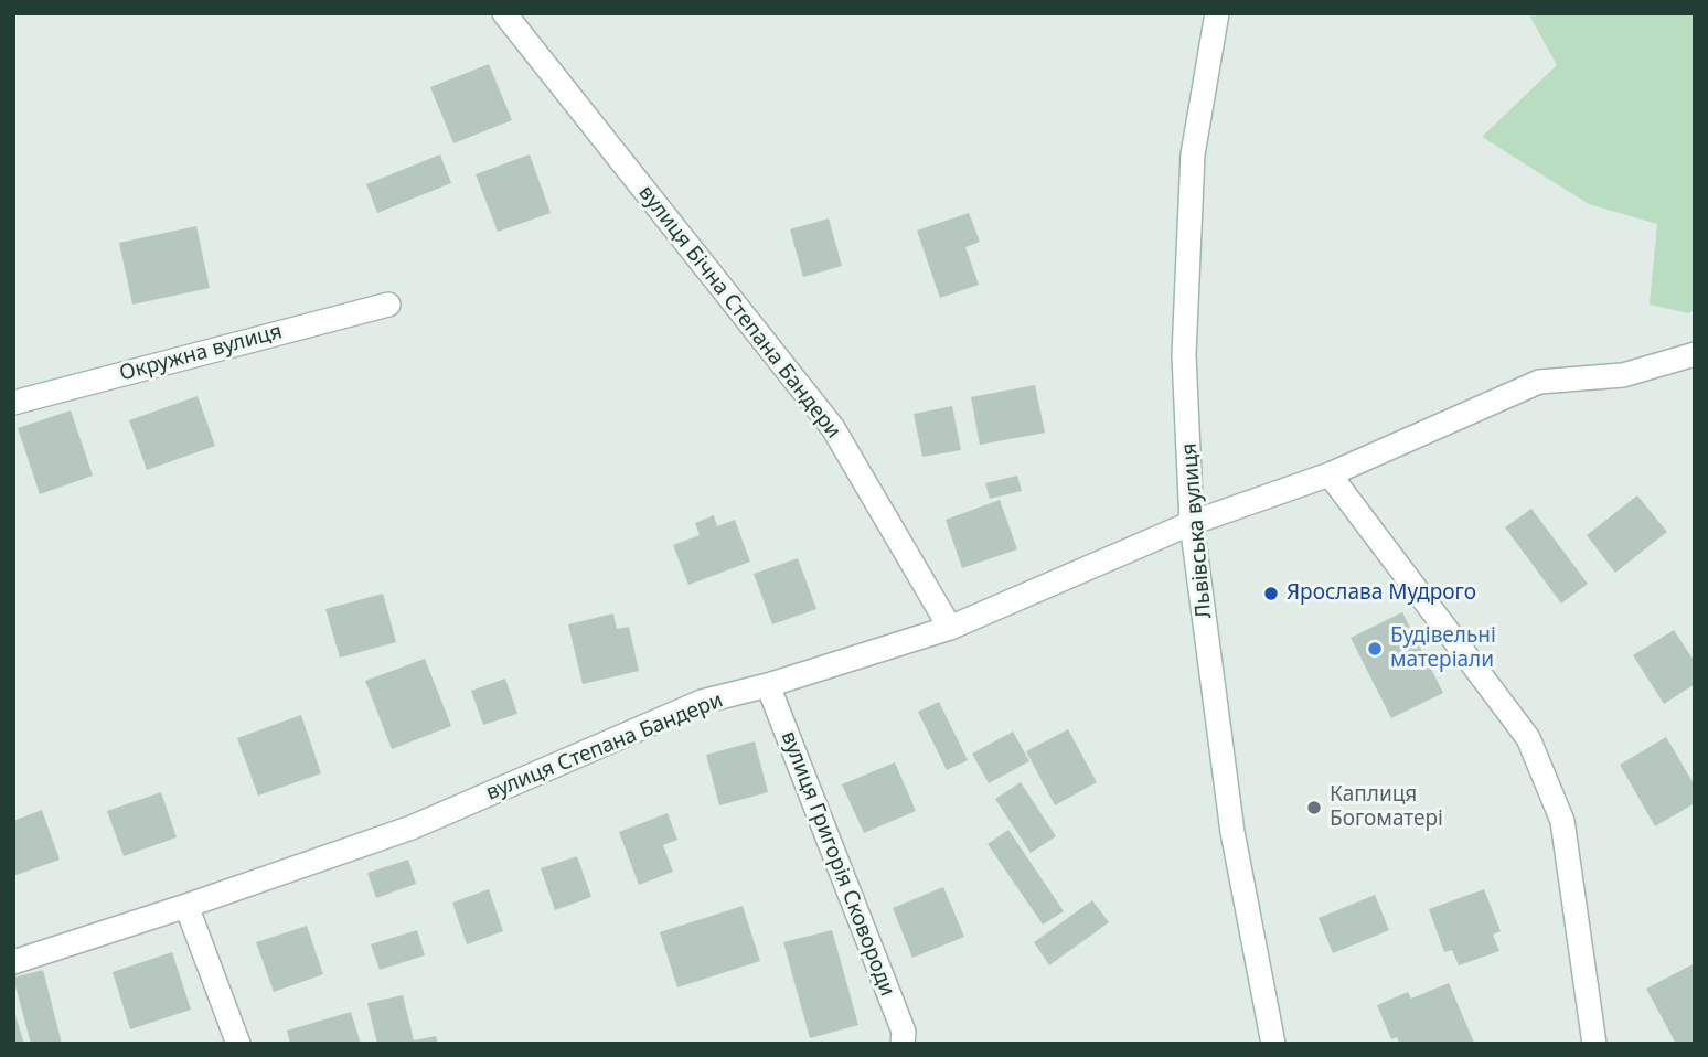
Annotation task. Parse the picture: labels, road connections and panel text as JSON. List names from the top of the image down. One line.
{"streets":{"street":["вулиця Бічна Степана Бандери","Окружна вулиця","Львівська вулиця","вулиця Степана Бандери","вулиця Григорія Сковороди"]},"crossings":[["вулиця Бічна Степана Бандери","вулиця Степана Бандери"],["Львівська вулиця","вулиця Степана Бандери"],["вулиця Степана Бандери","вулиця Григорія Сковороди"]],"places":["Ярослава Мудрого","Будівельні матеріали","Каплиця Богоматері"]}
